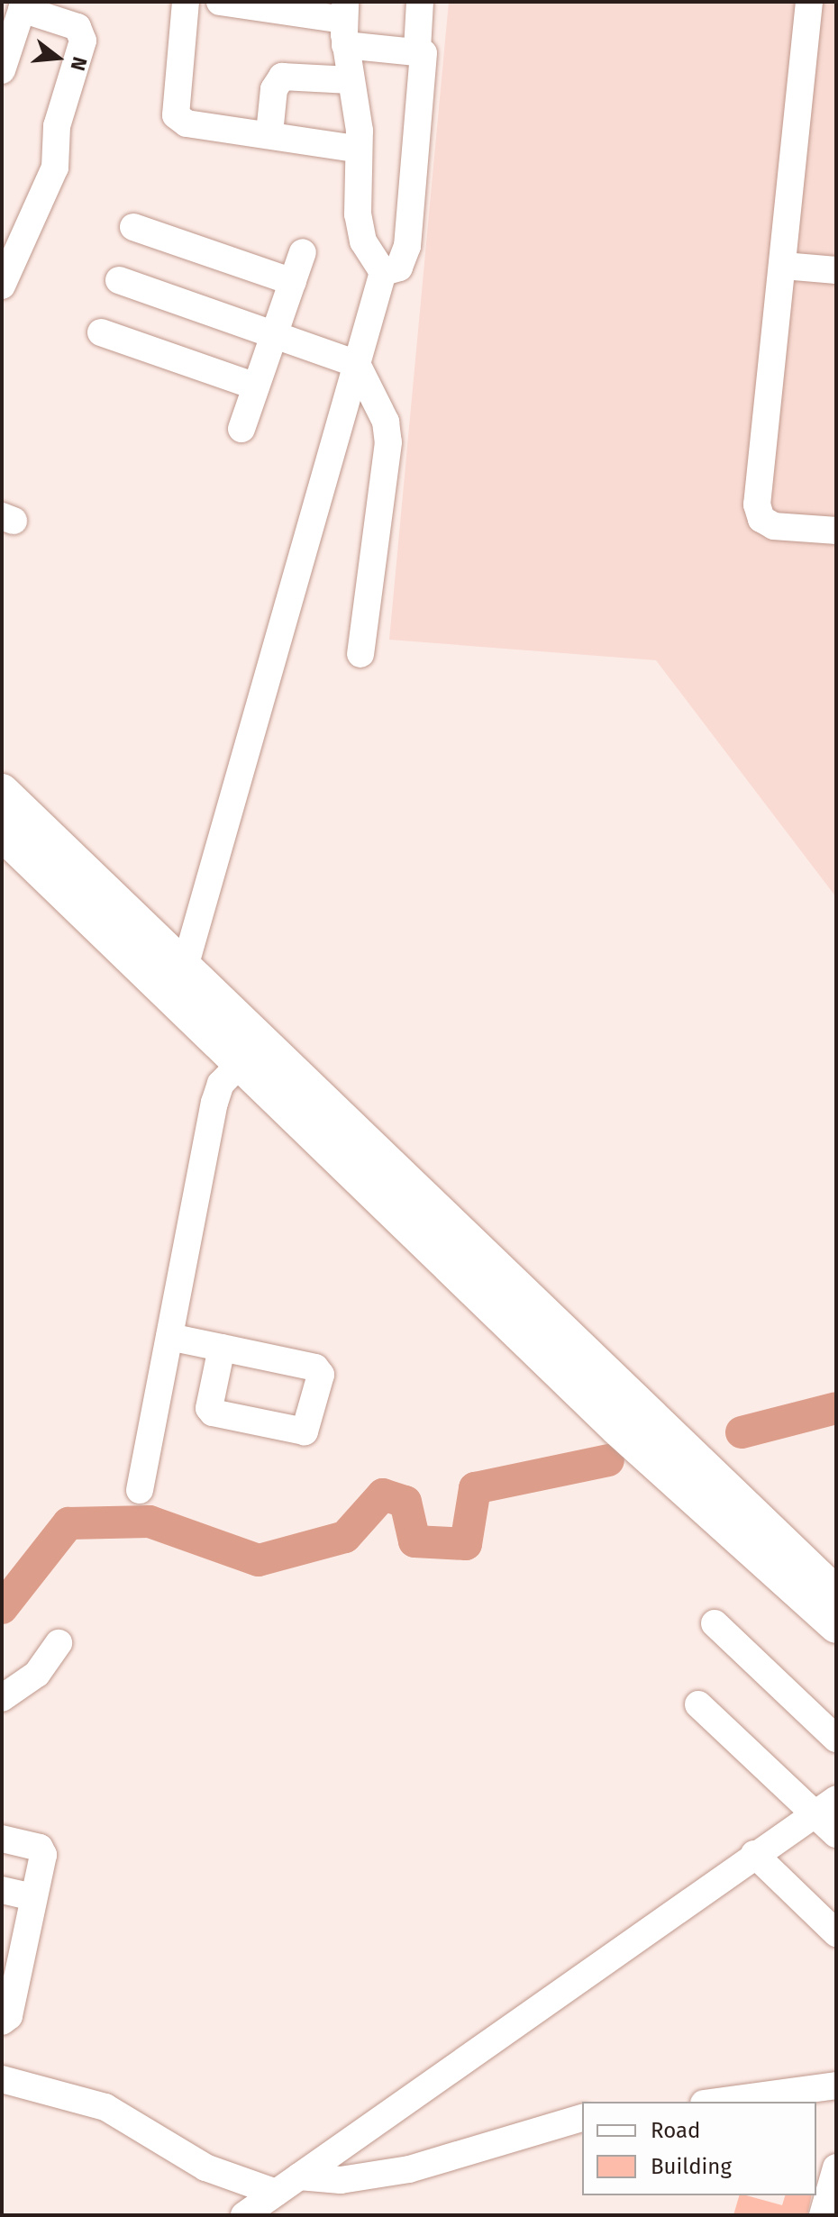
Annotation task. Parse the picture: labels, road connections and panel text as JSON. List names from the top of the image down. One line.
{"legend":["Road","Building"],"north":"right"}
